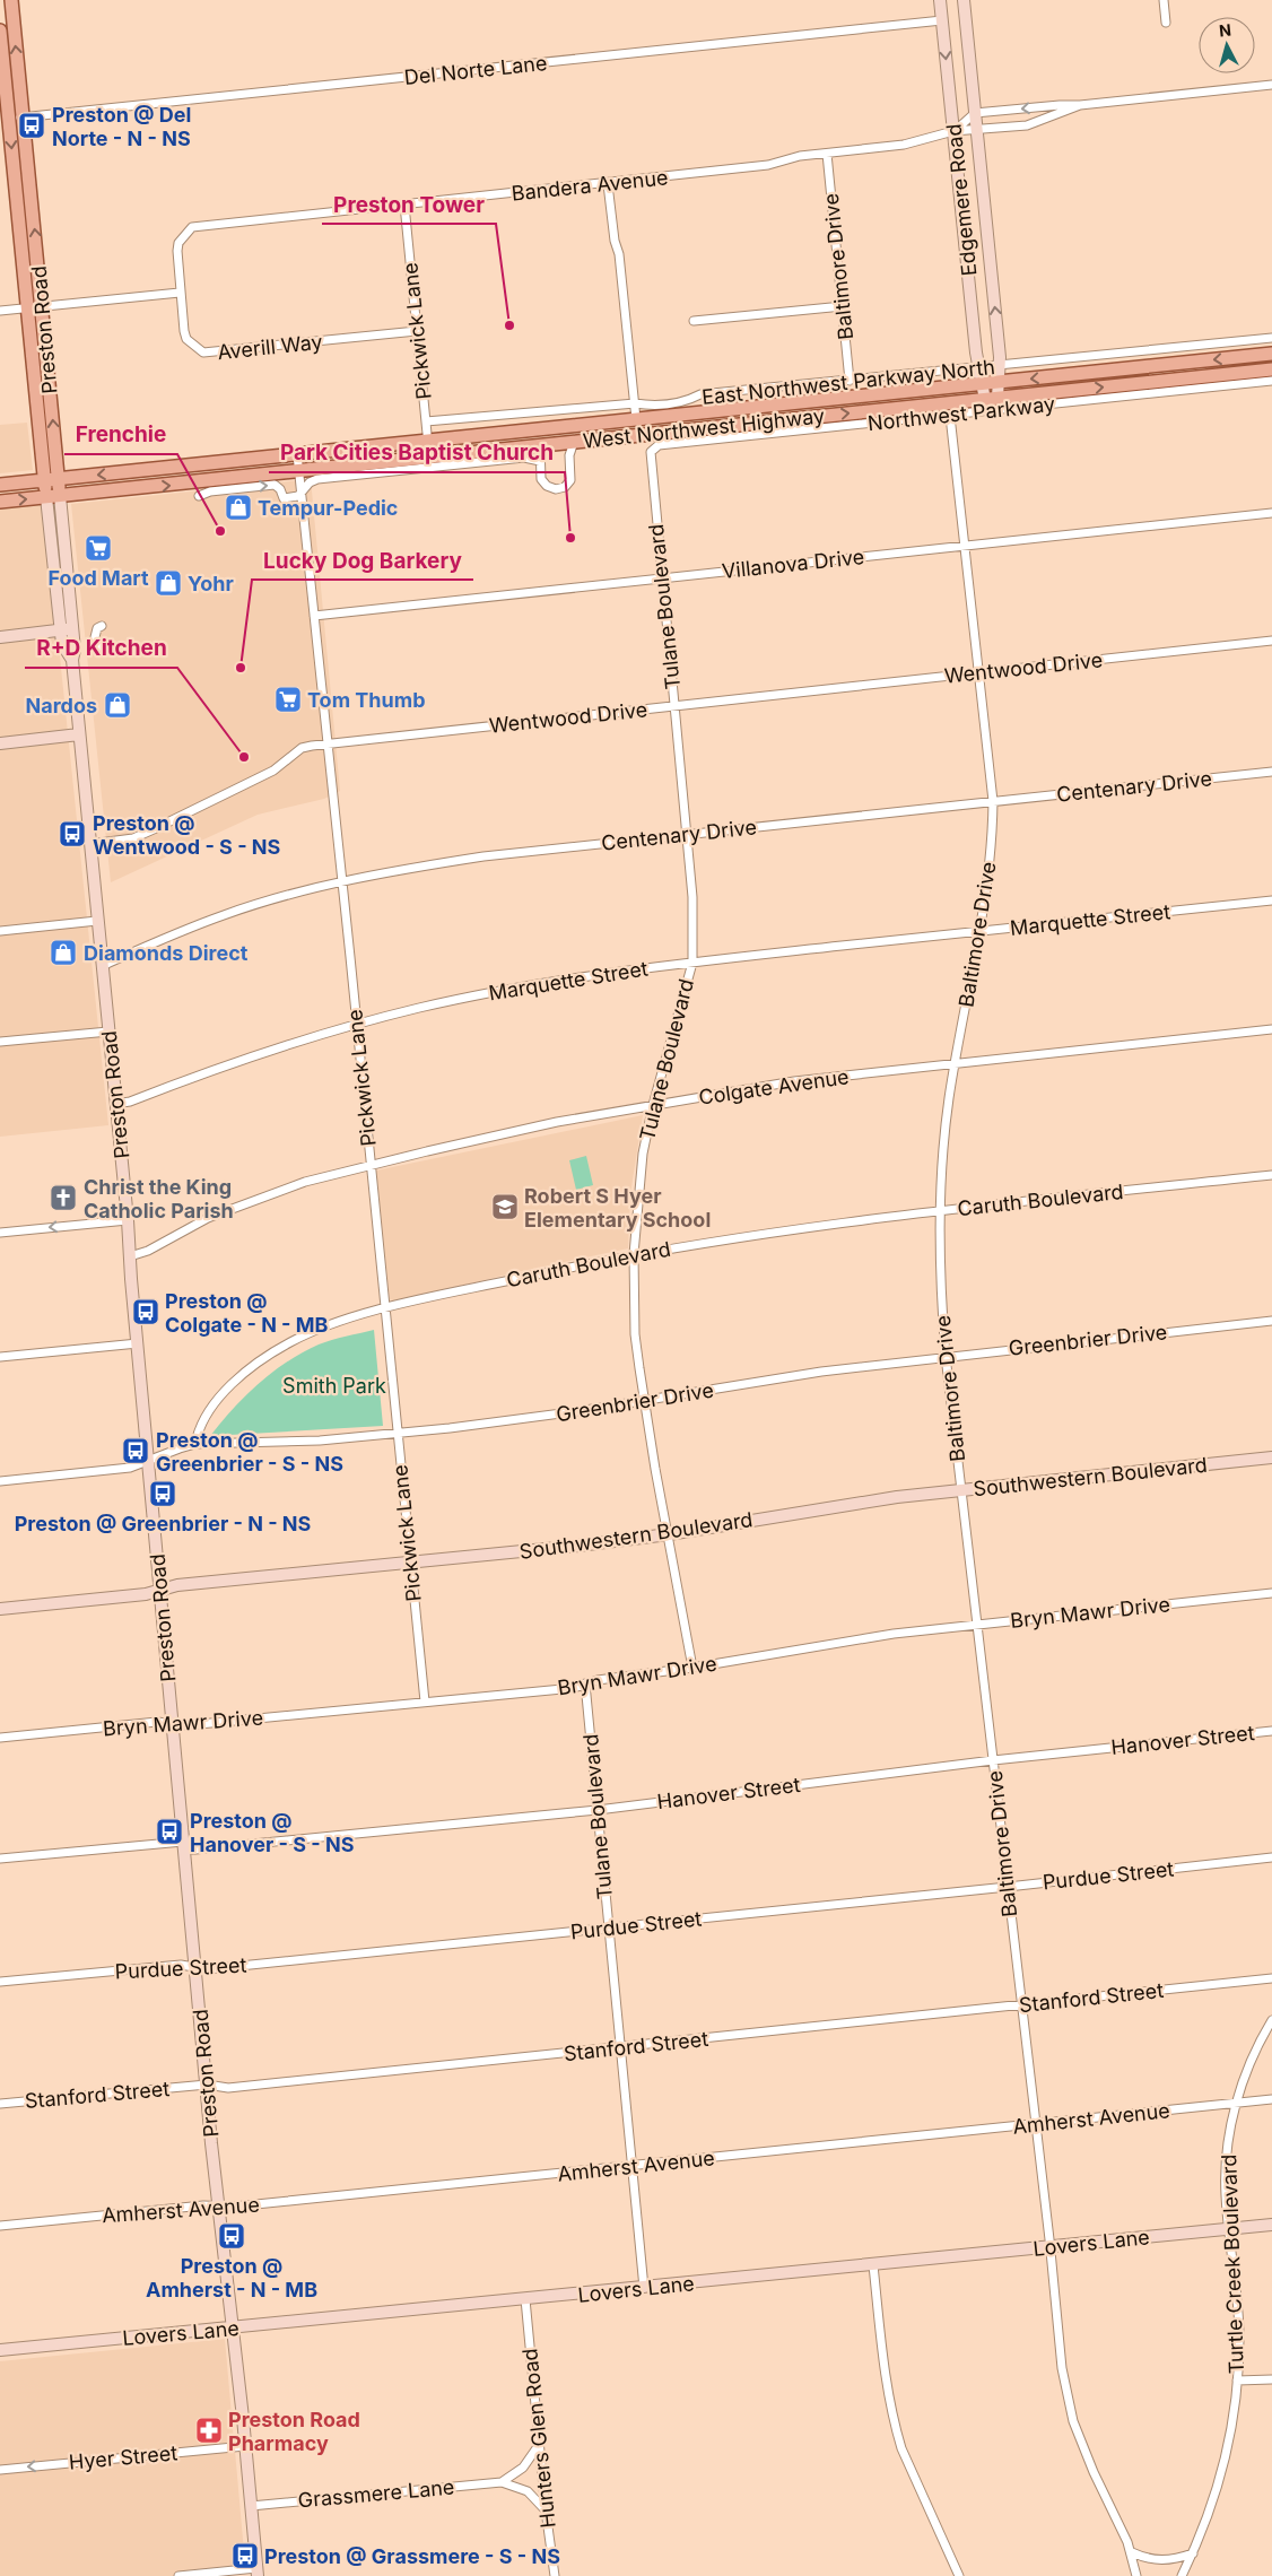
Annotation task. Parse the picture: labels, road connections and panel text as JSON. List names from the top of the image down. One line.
{"streets":{"main road":["Edgemere Road","Preston Road","West Northwest Highway","Southwestern Boulevard","Lovers Lane"],"street":["Del Norte Lane","Bandera Avenue","Baltimore Drive","Pickwick Lane","Averill Way","East Northwest Parkway North","Northwest Parkway","Villanova Drive","Tulane Boulevard","Wentwood Drive","Centenary Drive","Marquette Street","Colgate Avenue","Caruth Boulevard","Greenbrier Drive","Bryn Mawr Drive","Hanover Street","Purdue Street","Stanford Street","Amherst Avenue","Turtle Creek Boulevard","Hunters Glen Road","Hyer Street","Grassmere Lane"]},"crossings":[["Del Norte Lane","Edgemere Road"],["Del Norte Lane","Preston Road"],["Bandera Avenue","Edgemere Road"],["Bandera Avenue","Baltimore Drive"],["Bandera Avenue","Pickwick Lane"],["Bandera Avenue","Averill Way"],["Edgemere Road","East Northwest Parkway North"],["Edgemere Road","West Northwest Highway"],["Baltimore Drive","East Northwest Parkway North"],["Baltimore Drive","Northwest Parkway"],["Baltimore Drive","Villanova Drive"],["Baltimore Drive","Wentwood Drive"],["Baltimore Drive","Centenary Drive"],["Baltimore Drive","Marquette Street"],["Baltimore Drive","Colgate Avenue"],["Baltimore Drive","Caruth Boulevard"],["Baltimore Drive","Greenbrier Drive"],["Baltimore Drive","Southwestern Boulevard"],["Baltimore Drive","Bryn Mawr Drive"],["Baltimore Drive","Hanover Street"],["Baltimore Drive","Purdue Street"],["Baltimore Drive","Stanford Street"],["Baltimore Drive","Amherst Avenue"],["Baltimore Drive","Lovers Lane"],["Preston Road","West Northwest Highway"],["Preston Road","Wentwood Drive"],["Preston Road","Centenary Drive"],["Preston Road","Marquette Street"],["Preston Road","Colgate Avenue"],["Preston Road","Greenbrier Drive"],["Preston Road","Southwestern Boulevard"],["Preston Road","Bryn Mawr Drive"],["Preston Road","Hanover Street"],["Preston Road","Purdue Street"],["Preston Road","Stanford Street"],["Preston Road","Amherst Avenue"],["Preston Road","Lovers Lane"],["Preston Road","Hyer Street"],["Preston Road","Grassmere Lane"],["Pickwick Lane","Averill Way"],["Pickwick Lane","East Northwest Parkway North"],["Pickwick Lane","West Northwest Highway"],["Pickwick Lane","Villanova Drive"],["Pickwick Lane","Wentwood Drive"],["Pickwick Lane","Centenary Drive"],["Pickwick Lane","Marquette Street"],["Pickwick Lane","Colgate Avenue"],["Pickwick Lane","Caruth Boulevard"],["Pickwick Lane","Greenbrier Drive"],["Pickwick Lane","Southwestern Boulevard"],["Pickwick Lane","Bryn Mawr Drive"],["Northwest Parkway","Tulane Boulevard"],["Villanova Drive","Tulane Boulevard"],["Tulane Boulevard","Wentwood Drive"],["Tulane Boulevard","Centenary Drive"],["Tulane Boulevard","Marquette Street"],["Tulane Boulevard","Colgate Avenue"],["Tulane Boulevard","Caruth Boulevard"],["Tulane Boulevard","Greenbrier Drive"],["Tulane Boulevard","Southwestern Boulevard"],["Tulane Boulevard","Bryn Mawr Drive"],["Tulane Boulevard","Hanover Street"],["Tulane Boulevard","Purdue Street"],["Tulane Boulevard","Stanford Street"],["Tulane Boulevard","Amherst Avenue"],["Tulane Boulevard","Lovers Lane"],["Caruth Boulevard","Greenbrier Drive"],["Amherst Avenue","Turtle Creek Boulevard"],["Lovers Lane","Turtle Creek Boulevard"],["Lovers Lane","Hunters Glen Road"],["Hunters Glen Road","Grassmere Lane"]],"one_way":["Hyer Street"],"parks":["Smith Park"],"places":{"bus stop":["Preston @ Del Norte - N - NS","Preston @ Wentwood - S - NS","Preston @ Colgate - N - MB","Preston @ Greenbrier - S - NS","Preston @ Greenbrier - N - NS","Preston @ Hanover - S - NS","Preston @ Amherst - N - MB","Preston @ Grassmere - S - NS"],"other":["Preston Tower","Frenchie","Park Cities Baptist Church","Lucky Dog Barkery","R+D Kitchen"],"shop":["Tempur-Pedic","Yohr","Nardos","Diamonds Direct"],"supermarket":["Food Mart","Tom Thumb"],"church":["Christ the King Catholic Parish"],"school or university":["Robert S Hyer Elementary School"],"pharmacy":["Preston Road Pharmacy"]},"north":"top"}
